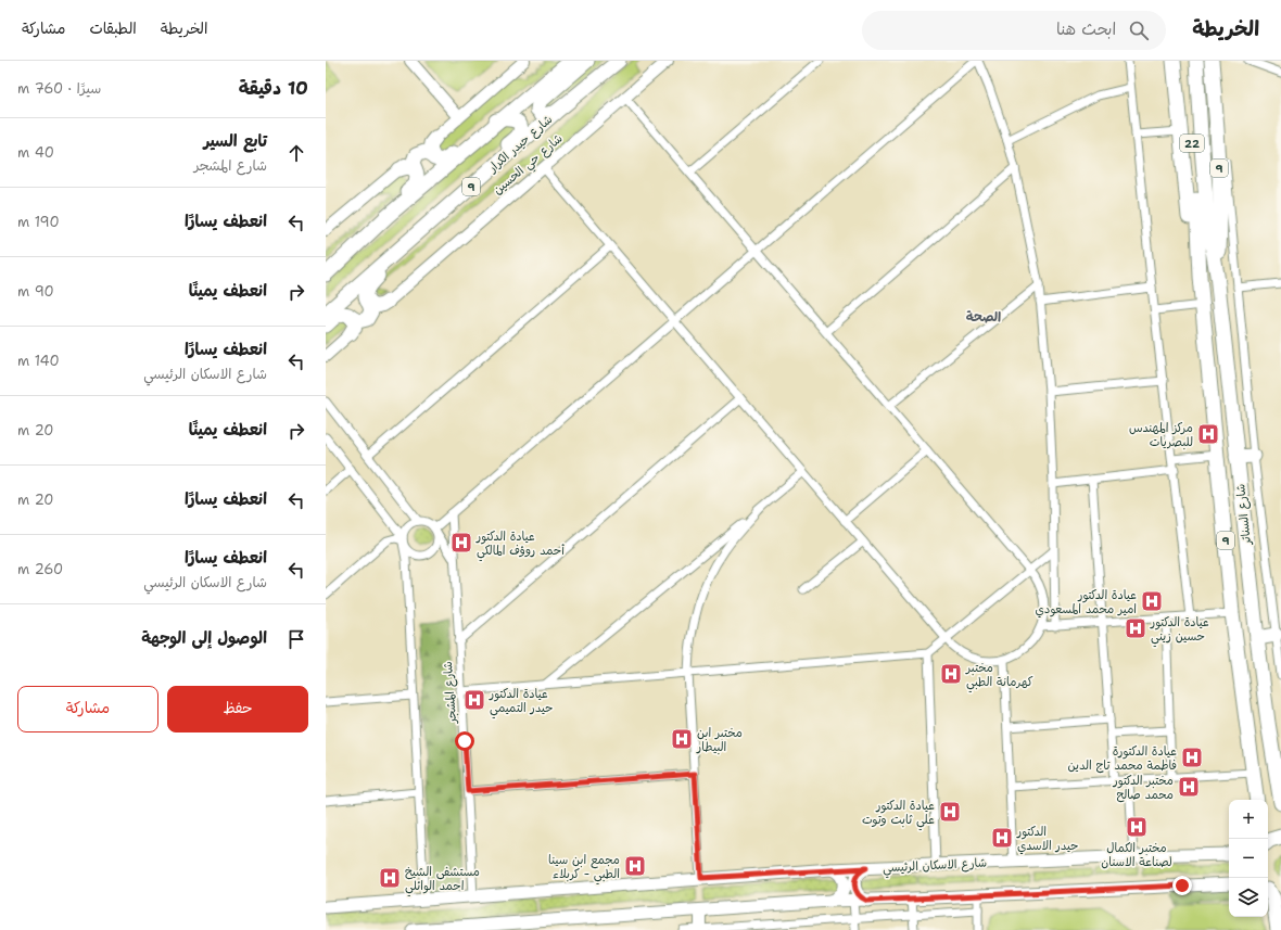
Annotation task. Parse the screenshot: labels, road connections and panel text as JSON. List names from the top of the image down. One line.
{"streets":{"highway":["شارع حيدر الكرار","22","9","شارع السناتر"],"main road":["شارع حي الحسين","شارع الاسكان الرئيسي"],"street":["شارع المشجر"]},"crossings":[["22","شارع السناتر"],["9","شارع السناتر"],["شارع المشجر","شارع الاسكان الرئيسي"]],"districts":["الصحة"],"places":{"hospital":["مركز المهندس للبصريات","عيادة الدكتور أحمد روؤف المالكي","عيادة الدكتور امير محمد المسعودي","عيادة الدكتور حسين زيني","مختبر كهرمانة الطبي","عيادة الدكتور حيدر التميمي","مختبر ابن البيطار","عيادة الدكتورة فاطمة محمد تاج الدين","مختبر الدكتور محمد صالح","عيادة الدكتور علي ثابت وتوت","مختبر الكمال لصناعة الاسنان","الدكتور حيدر الاسدي","مجمع ابن سينا الطبي - كربلاء","مستشفى الشيخ احمد الوائلي"]},"page":{"header":"الخريطة","search":"ابحث هنا","nav":["الخريطة","الطبقات","مشاركة"],"heading":["10 دقيقة","سيرًا · 760 m"],"list":[["تابع السير","شارع المشجر","40 m"],["انعطف يسارًا","190 m"],["انعطف يمينًا","90 m"],["انعطف يسارًا","شارع الاسكان الرئيسي","140 m"],["انعطف يمينًا","20 m"],["انعطف يسارًا","20 m"],["انعطف يسارًا","شارع الاسكان الرئيسي","260 m"],"الوصول إلى الوجهة"],"buttons":["حفظ","مشاركة"],"map_buttons":["+","−"]}}
